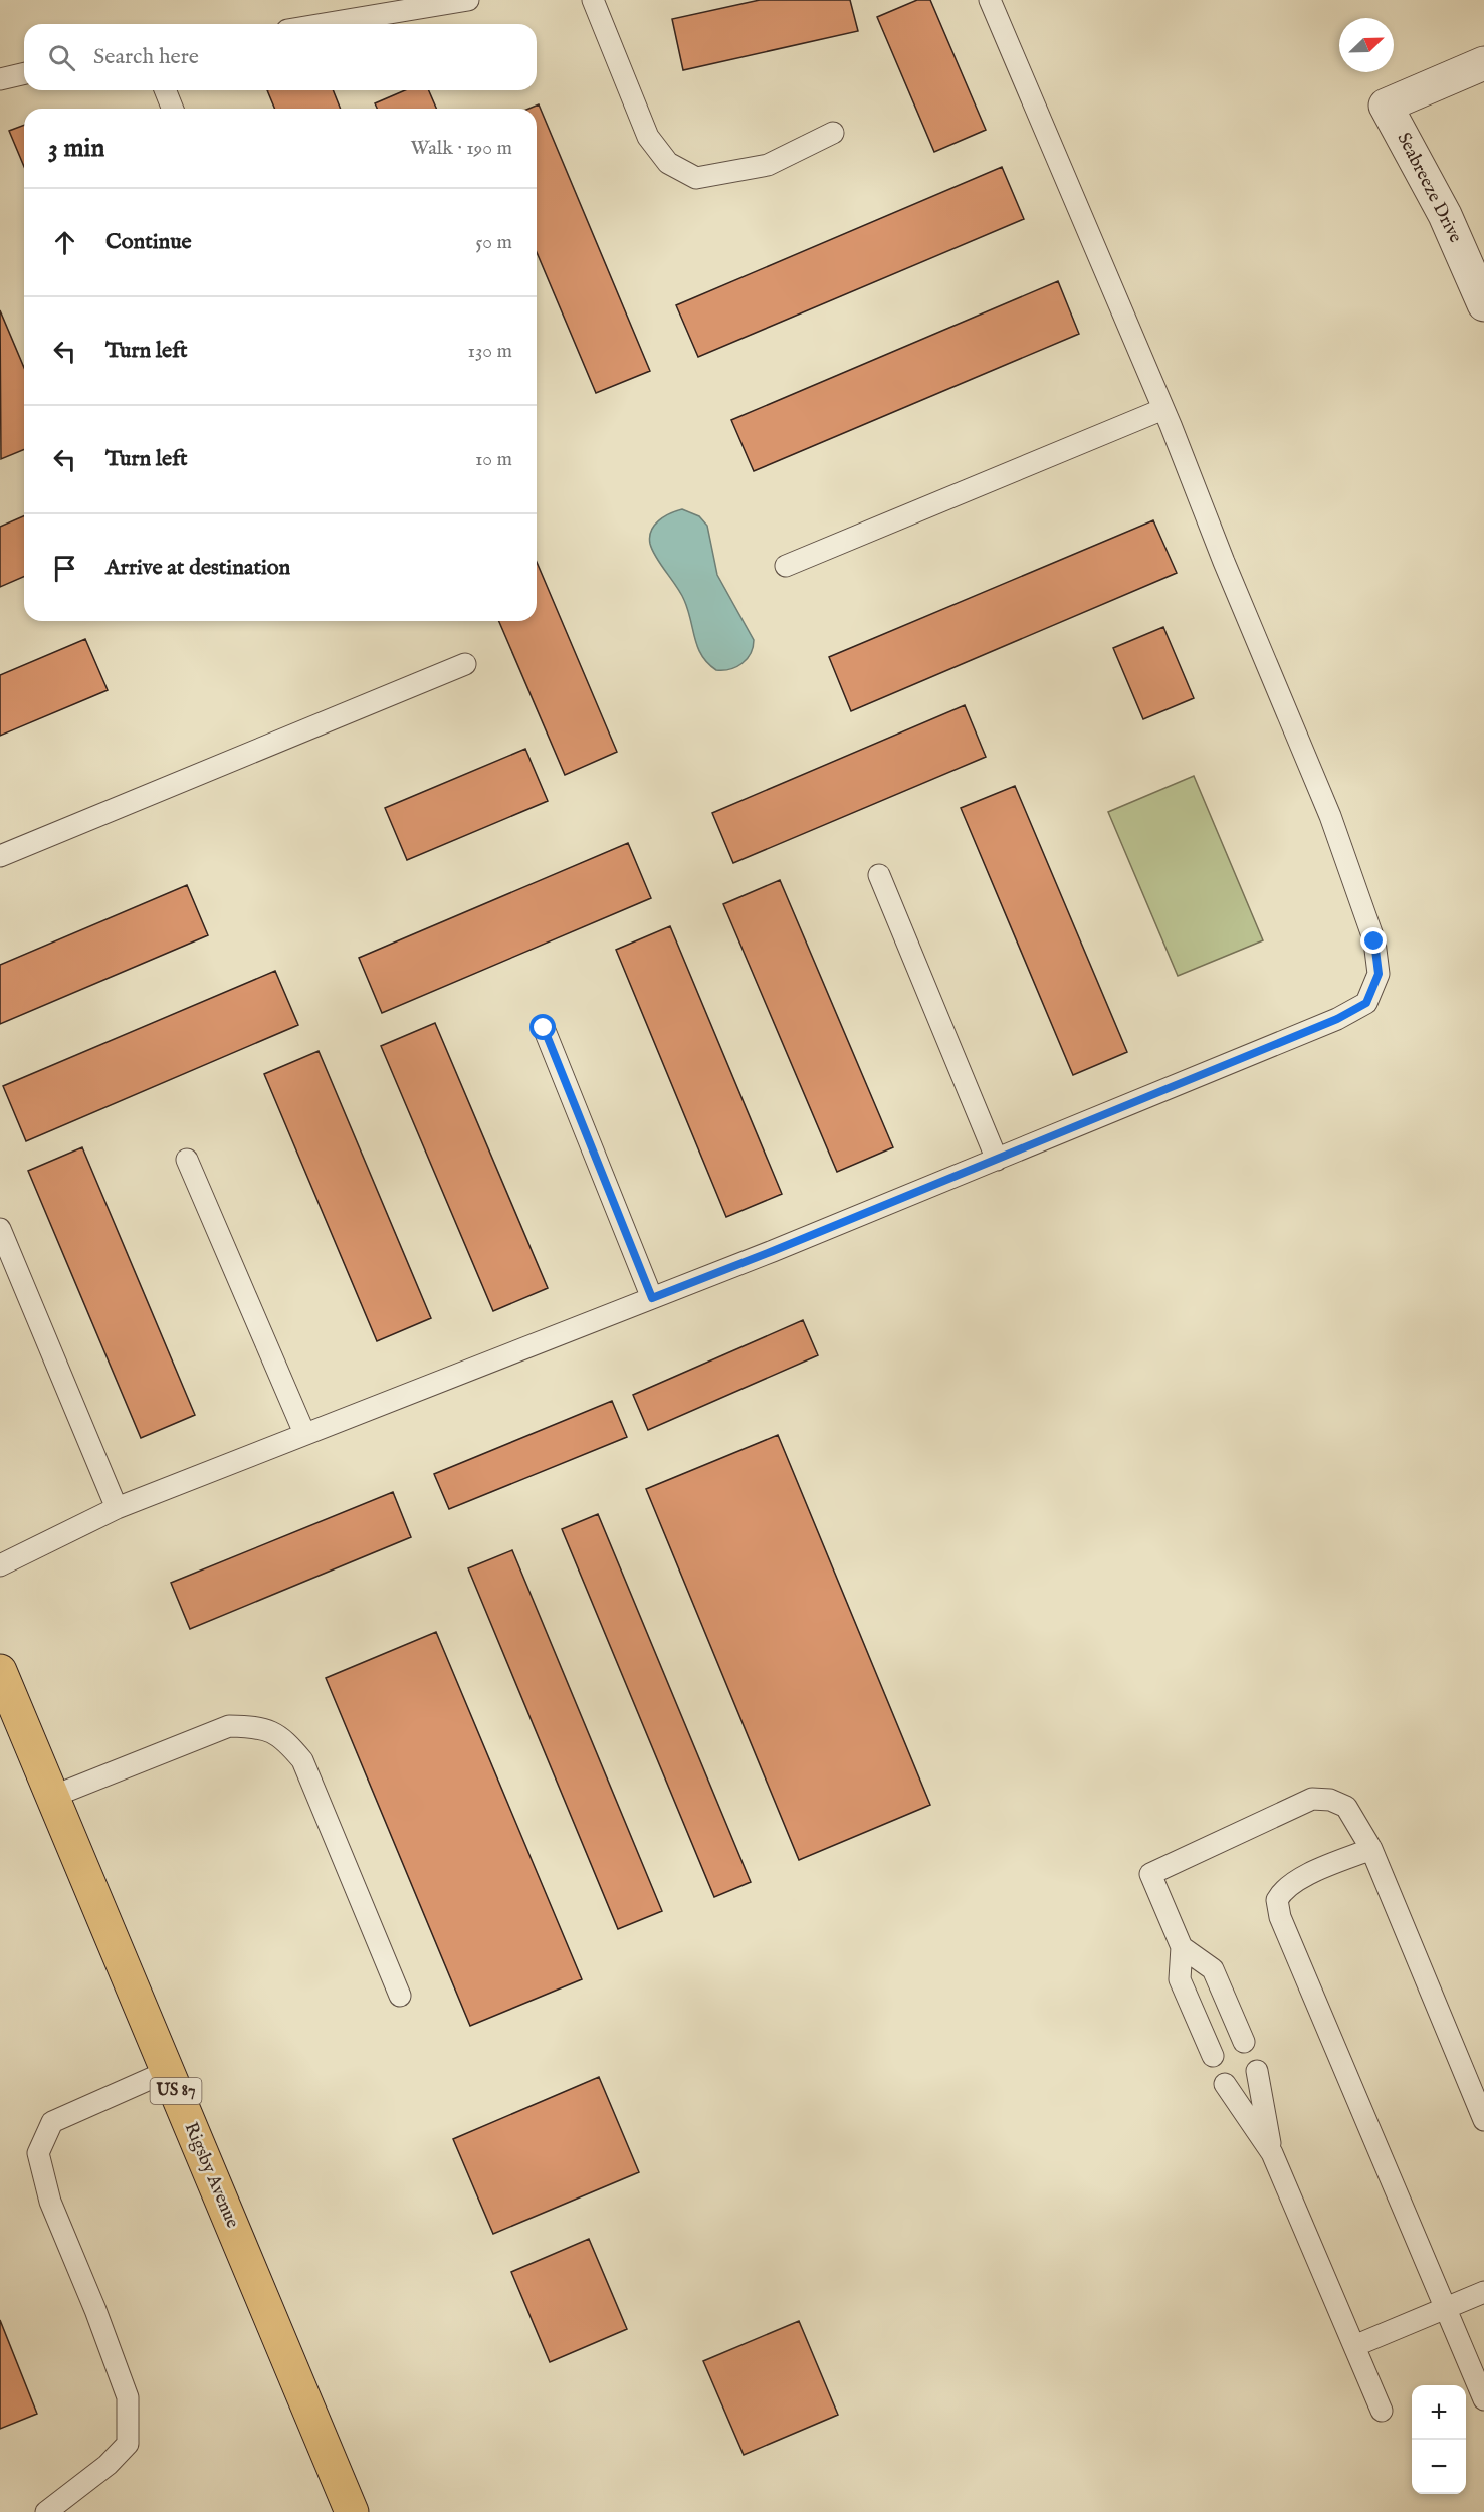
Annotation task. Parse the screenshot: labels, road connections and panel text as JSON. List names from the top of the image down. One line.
{"streets":{"main road":["US 87","Rigsby Avenue"],"street":["Seabreeze Drive"]},"north":"top right","page":{"search":"Search here","heading":["3 min","Walk · 190 m"],"list":[["Continue","50 m"],["Turn left","130 m"],["Turn left","10 m"],"Arrive at destination"],"map_buttons":["+","−"]}}
